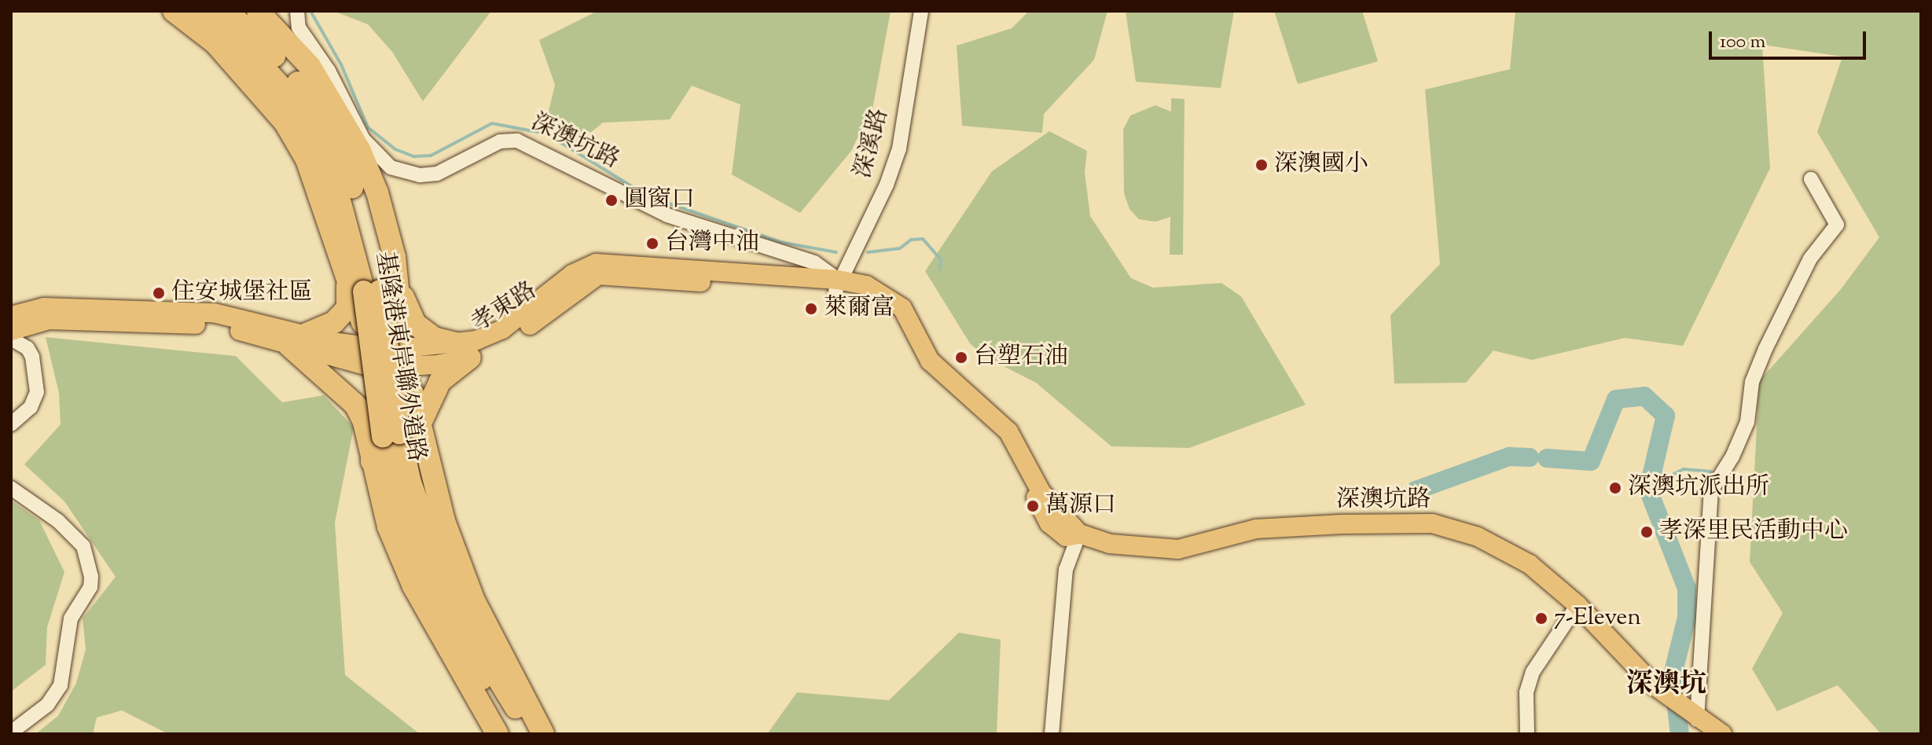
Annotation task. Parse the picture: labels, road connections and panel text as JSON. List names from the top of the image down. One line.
{"streets":{"highway":["基隆港東岸聯外道路"],"main road":["深澳坑路","孝東路"],"street":["深溪路"]},"crossings":[["深澳坑路","深溪路"],["深澳坑路","孝東路"],["深溪路","孝東路"]],"districts":["深澳坑"],"places":["深澳國小","圓窗口","台灣中油","住安城堡社區","萊爾富","台塑石油","深澳坑派出所","萬源口","孝深里民活動中心","7-Eleven"],"scale_bar":"100 m"}
